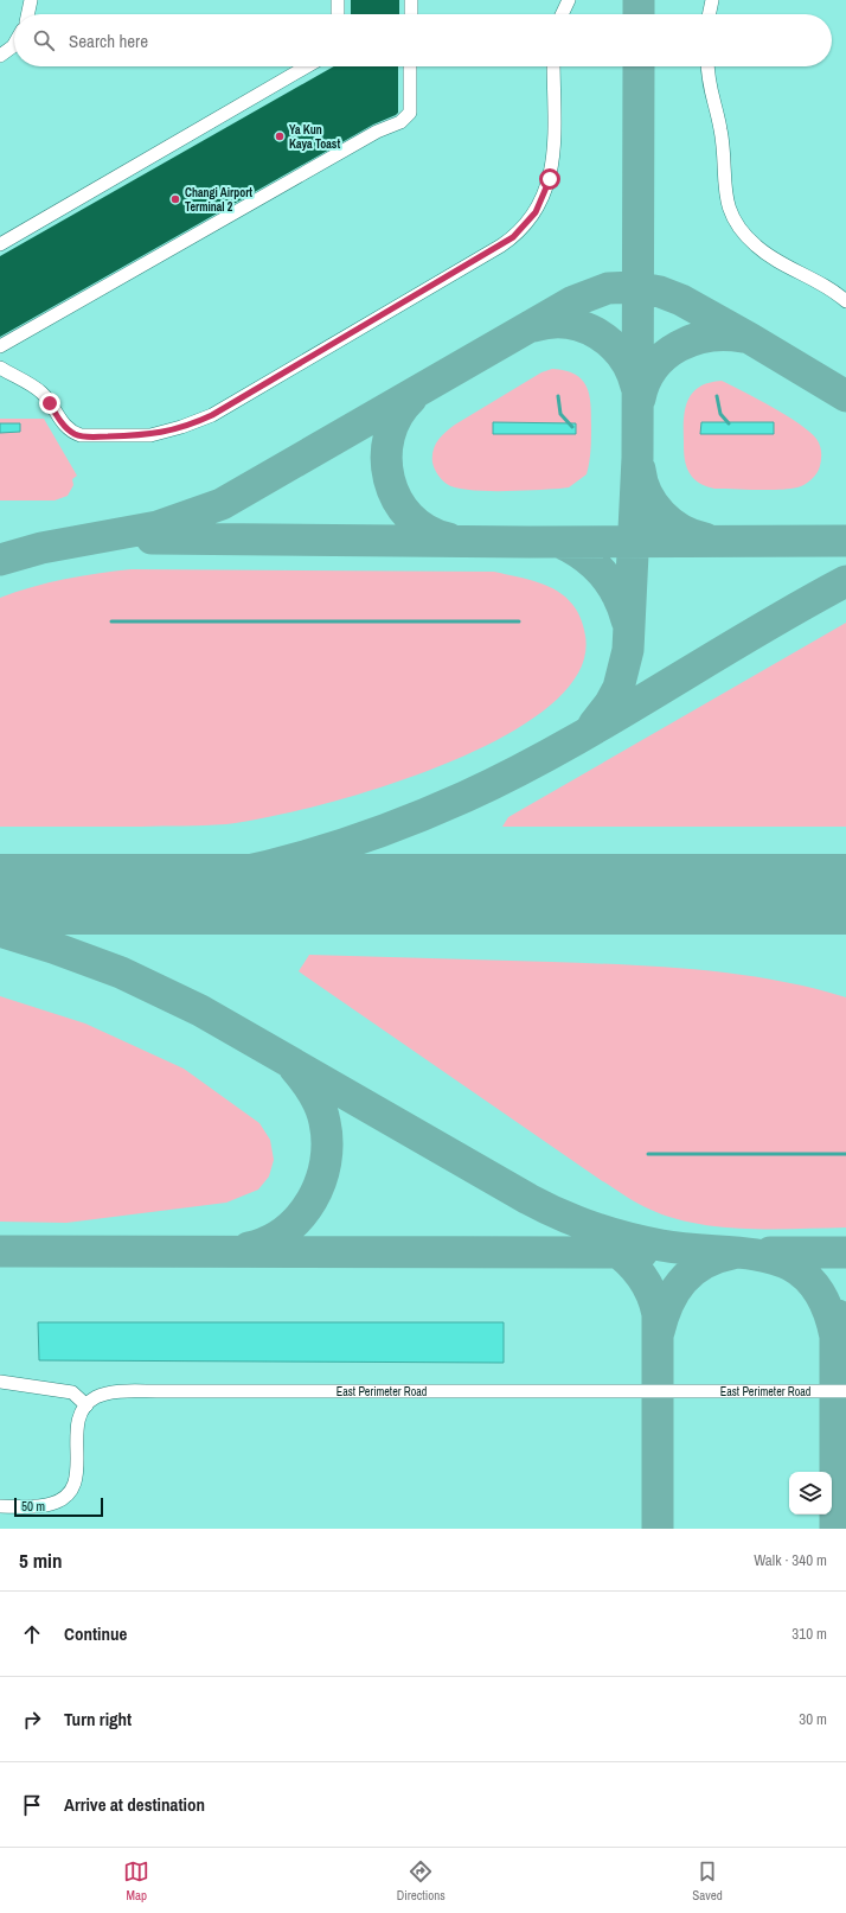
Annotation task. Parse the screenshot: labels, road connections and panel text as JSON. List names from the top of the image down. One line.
{"streets":{"lane":["East Perimeter Road"]},"places":["Ya Kun Kaya Toast","Changi Airport Terminal 2"],"scale_bar":"50 m","page":{"search":"Search here","scale":"50 m","heading":["5 min","Walk · 340 m"],"list":[["Continue","310 m"],["Turn right","30 m"],"Arrive at destination"],"nav":["Map","Directions","Saved"]}}
